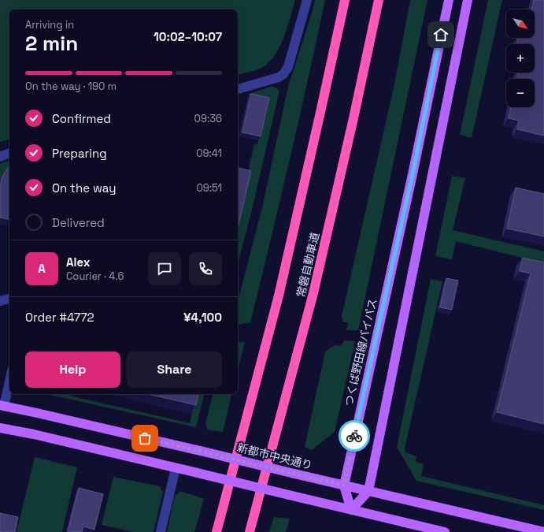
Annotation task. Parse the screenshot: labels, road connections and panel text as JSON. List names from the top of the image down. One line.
{"streets":{"highway":["常磐自動車道"],"main road":["つくば野田線バイパス","新都市中央通り"]},"crossings":[["つくば野田線バイパス","新都市中央通り"]],"north":"bottom right","page":{"map_buttons":["+","−"],"heading":["2 min","Arriving in","10:02–10:07"],"panel":["Alex","Courier · 4.6","Order #4772","¥4,100"],"bar":"On the way · 190 m","list":[["Confirmed","09:36"],["Preparing","09:41"],["On the way","09:51"],"Delivered"],"round":"A","buttons":["Help","Share"]}}
